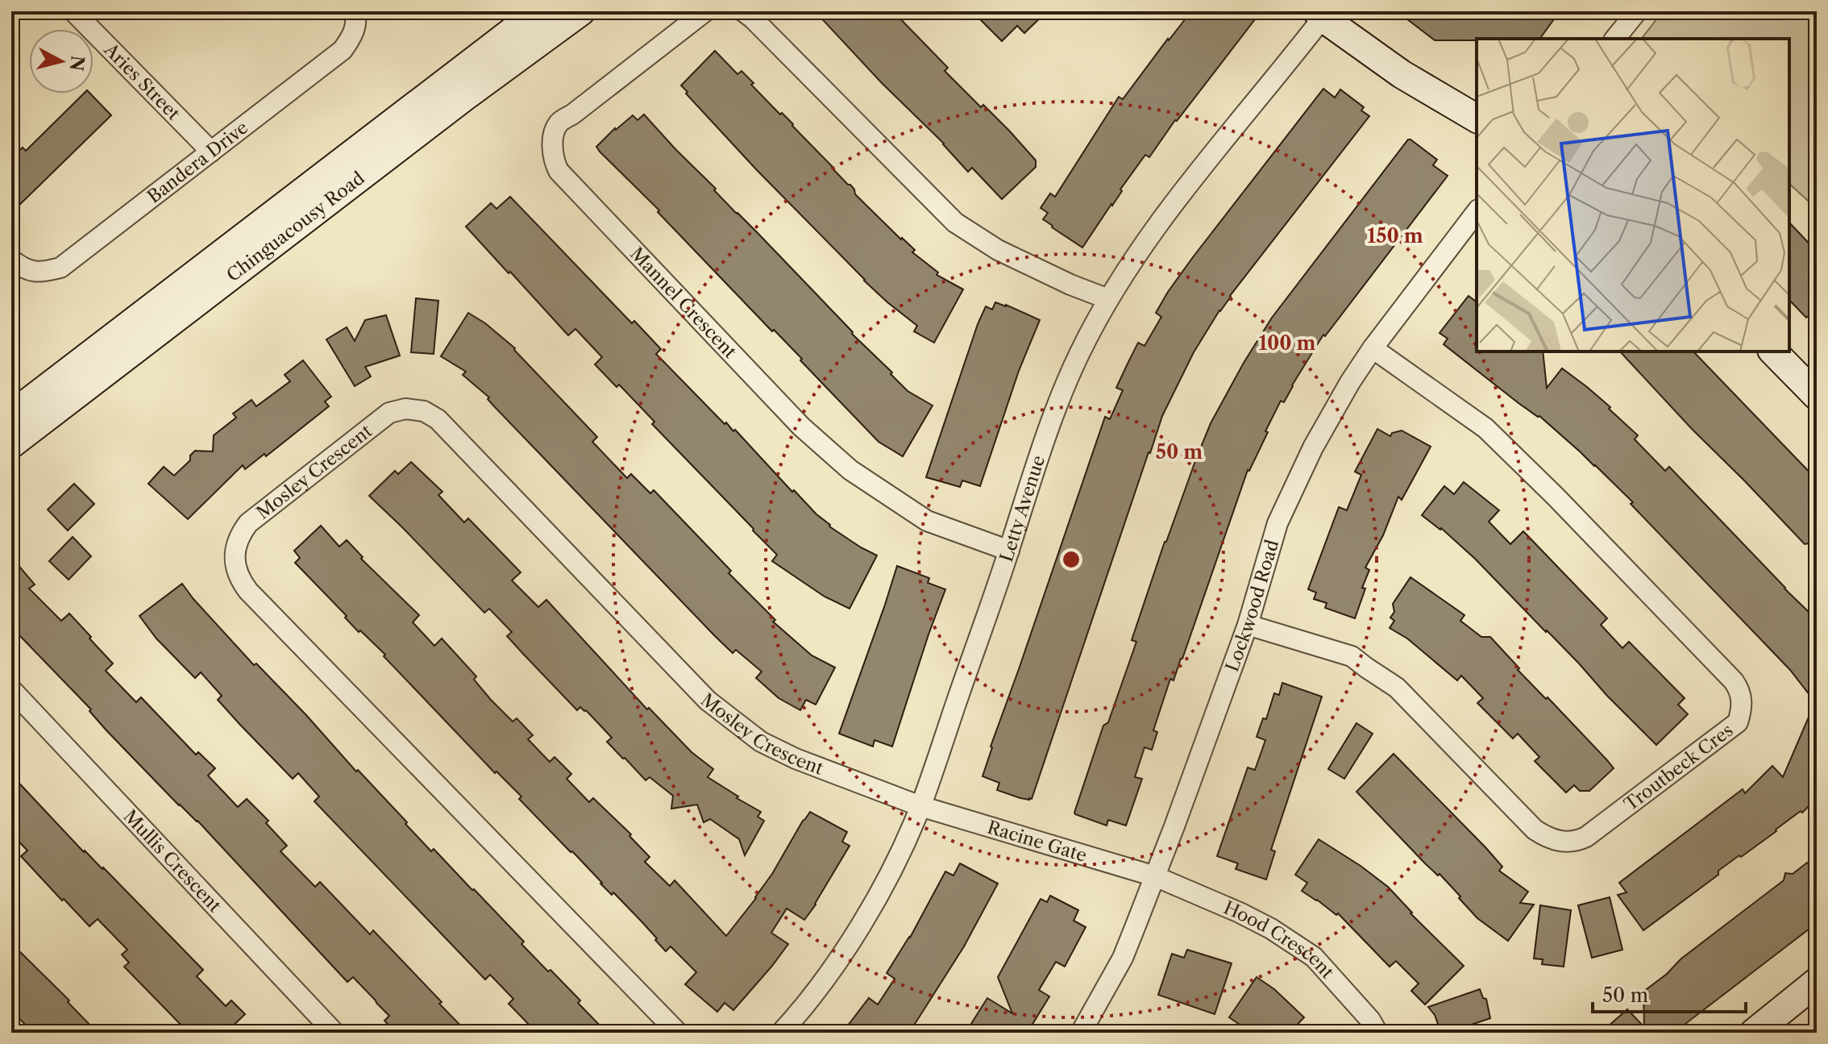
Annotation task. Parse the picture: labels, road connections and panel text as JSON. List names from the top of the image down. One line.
{"streets":{"main road":["Chinguacousy Road"],"street":["Aries Street","Bandera Drive","Mannel Crescent","Mosley Crescent","Letty Avenue","Lockwood Road","Troutbeck Cres","Racine Gate","Mullis Crescent","Hood Crescent"]},"crossings":[["Aries Street","Bandera Drive"],["Mannel Crescent","Letty Avenue"],["Mosley Crescent","Letty Avenue"],["Mosley Crescent","Racine Gate"],["Letty Avenue","Racine Gate"],["Lockwood Road","Troutbeck Cres"],["Lockwood Road","Racine Gate"],["Lockwood Road","Hood Crescent"],["Racine Gate","Hood Crescent"]],"scale_bar":"50 m","north":"right","rings":["150 m","100 m","50 m"]}
